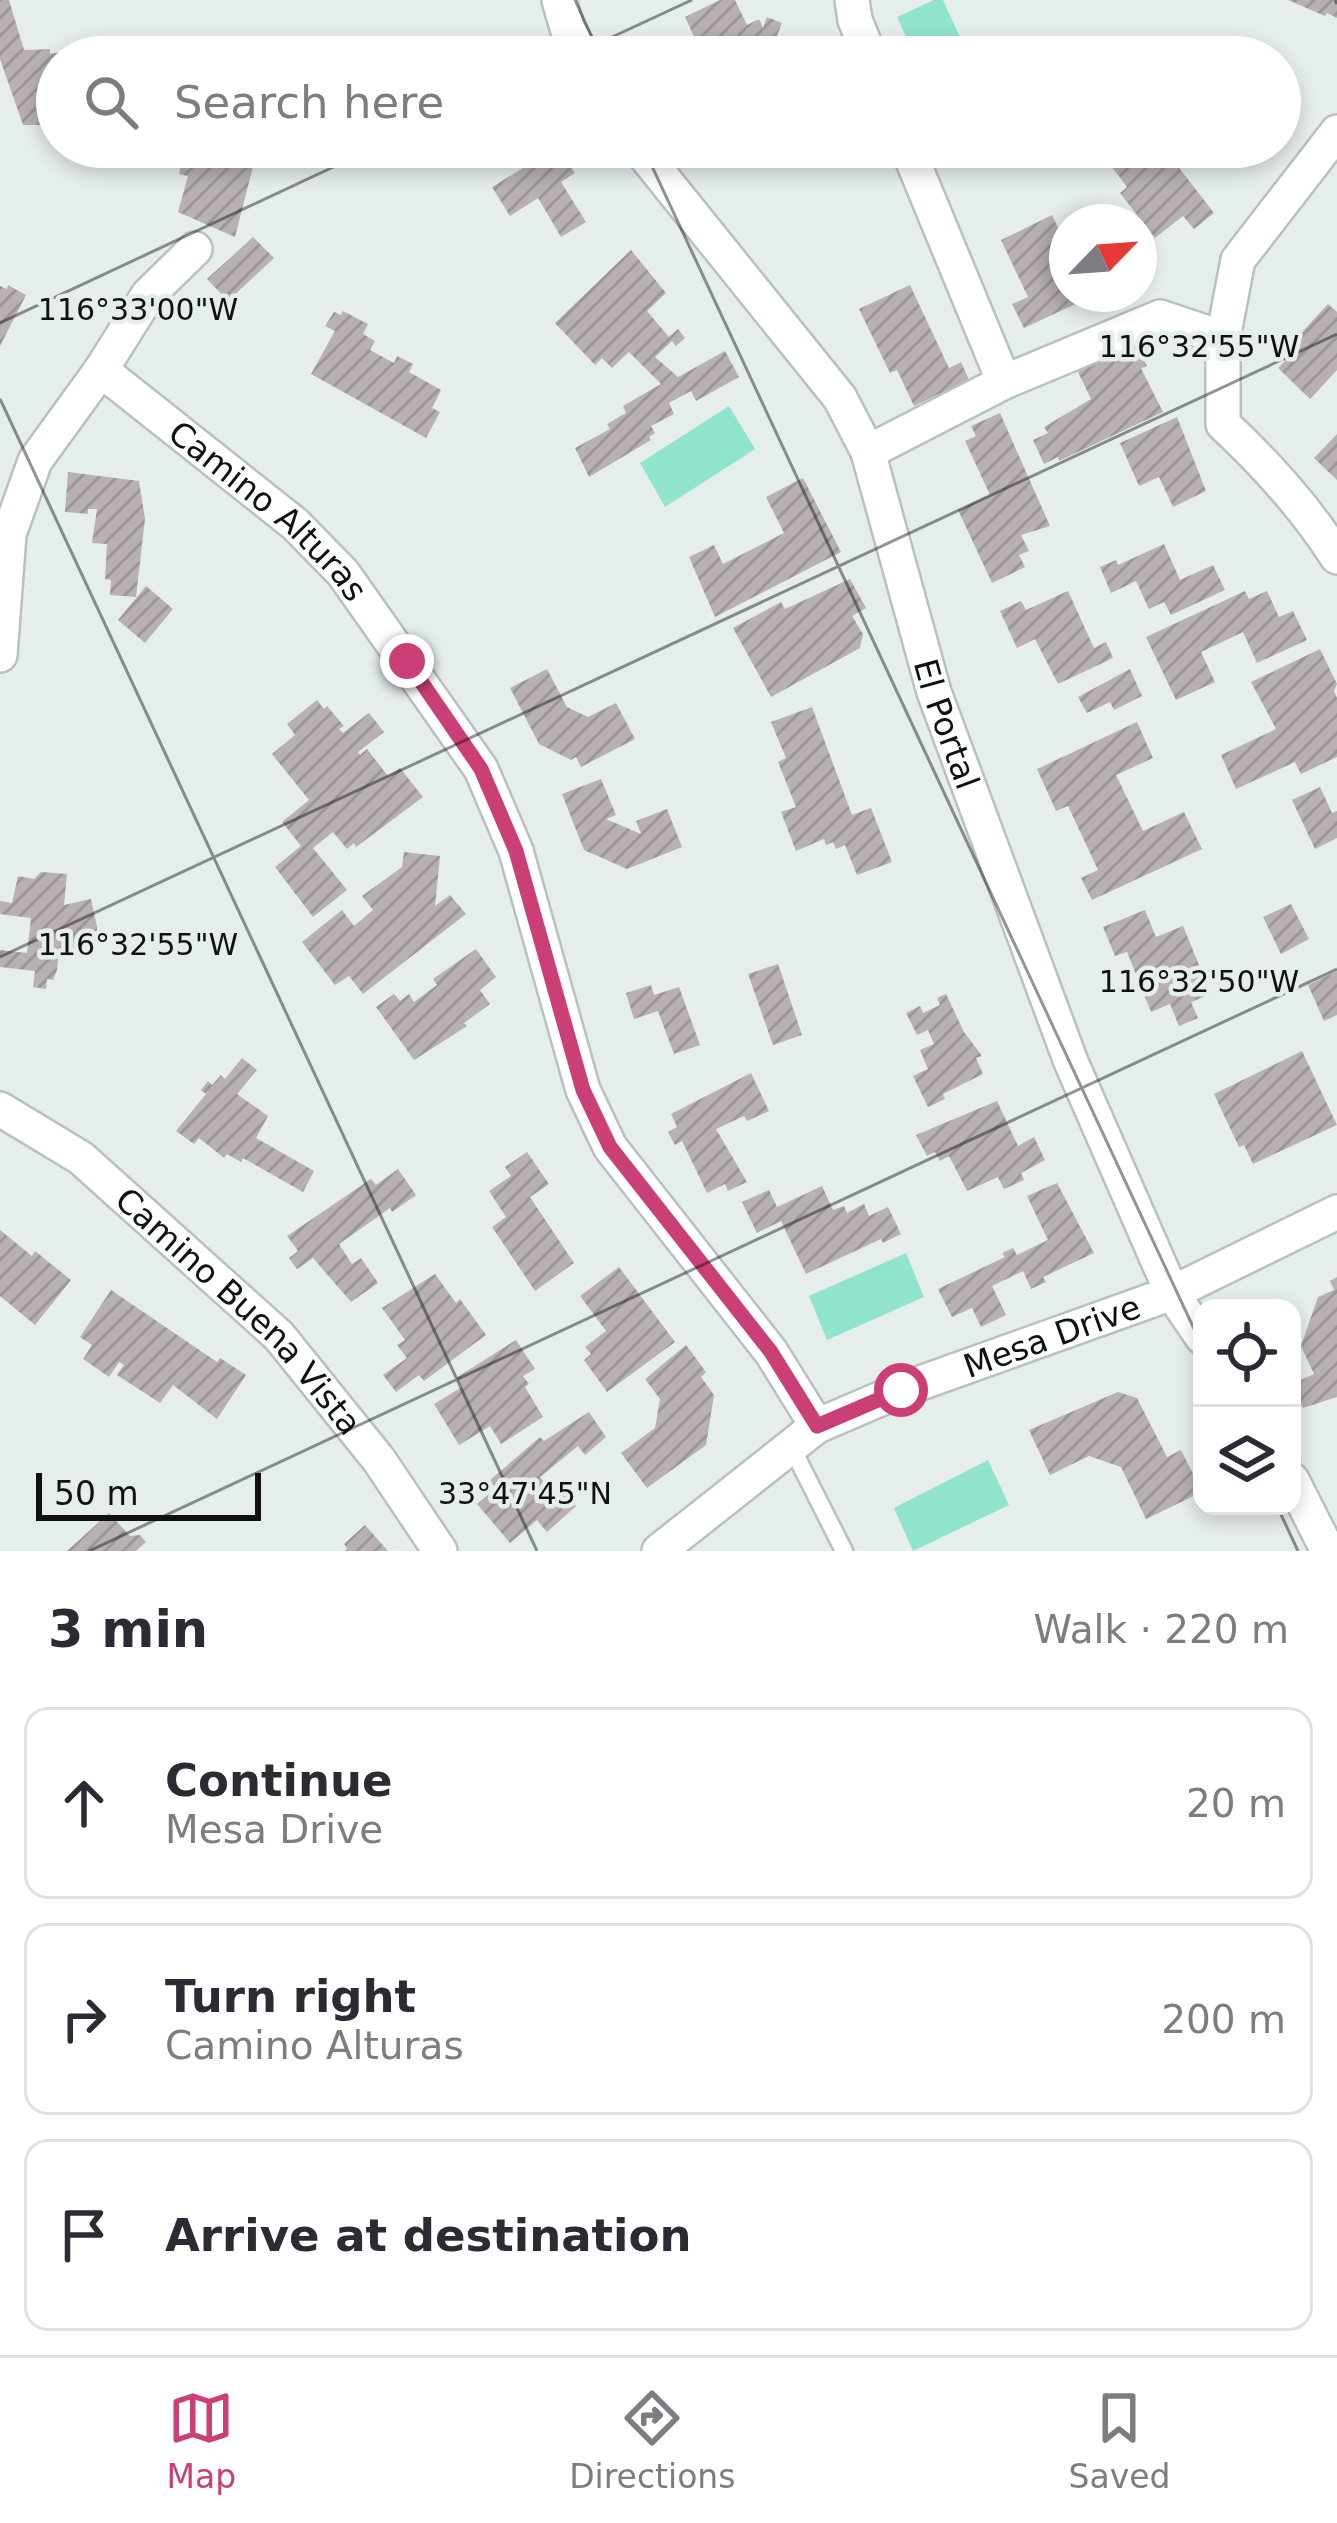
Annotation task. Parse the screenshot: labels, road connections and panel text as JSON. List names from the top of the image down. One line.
{"streets":{"street":["Camino Alturas","El Portal","Camino Buena Vista","Mesa Drive"]},"crossings":[["Camino Alturas","Mesa Drive"],["El Portal","Mesa Drive"]],"scale_bar":"50 m","north":"top right","page":{"search":"Search here","scale":"50 m","heading":["3 min","Walk · 220 m"],"list":[["Continue","Mesa Drive","20 m"],["Turn right","Camino Alturas","200 m"],"Arrive at destination"],"nav":["Map","Directions","Saved"]},"coordinates":["116°33'00\"W","116°32'55\"W","116°32'50\"W","33°47'45\"N"]}
